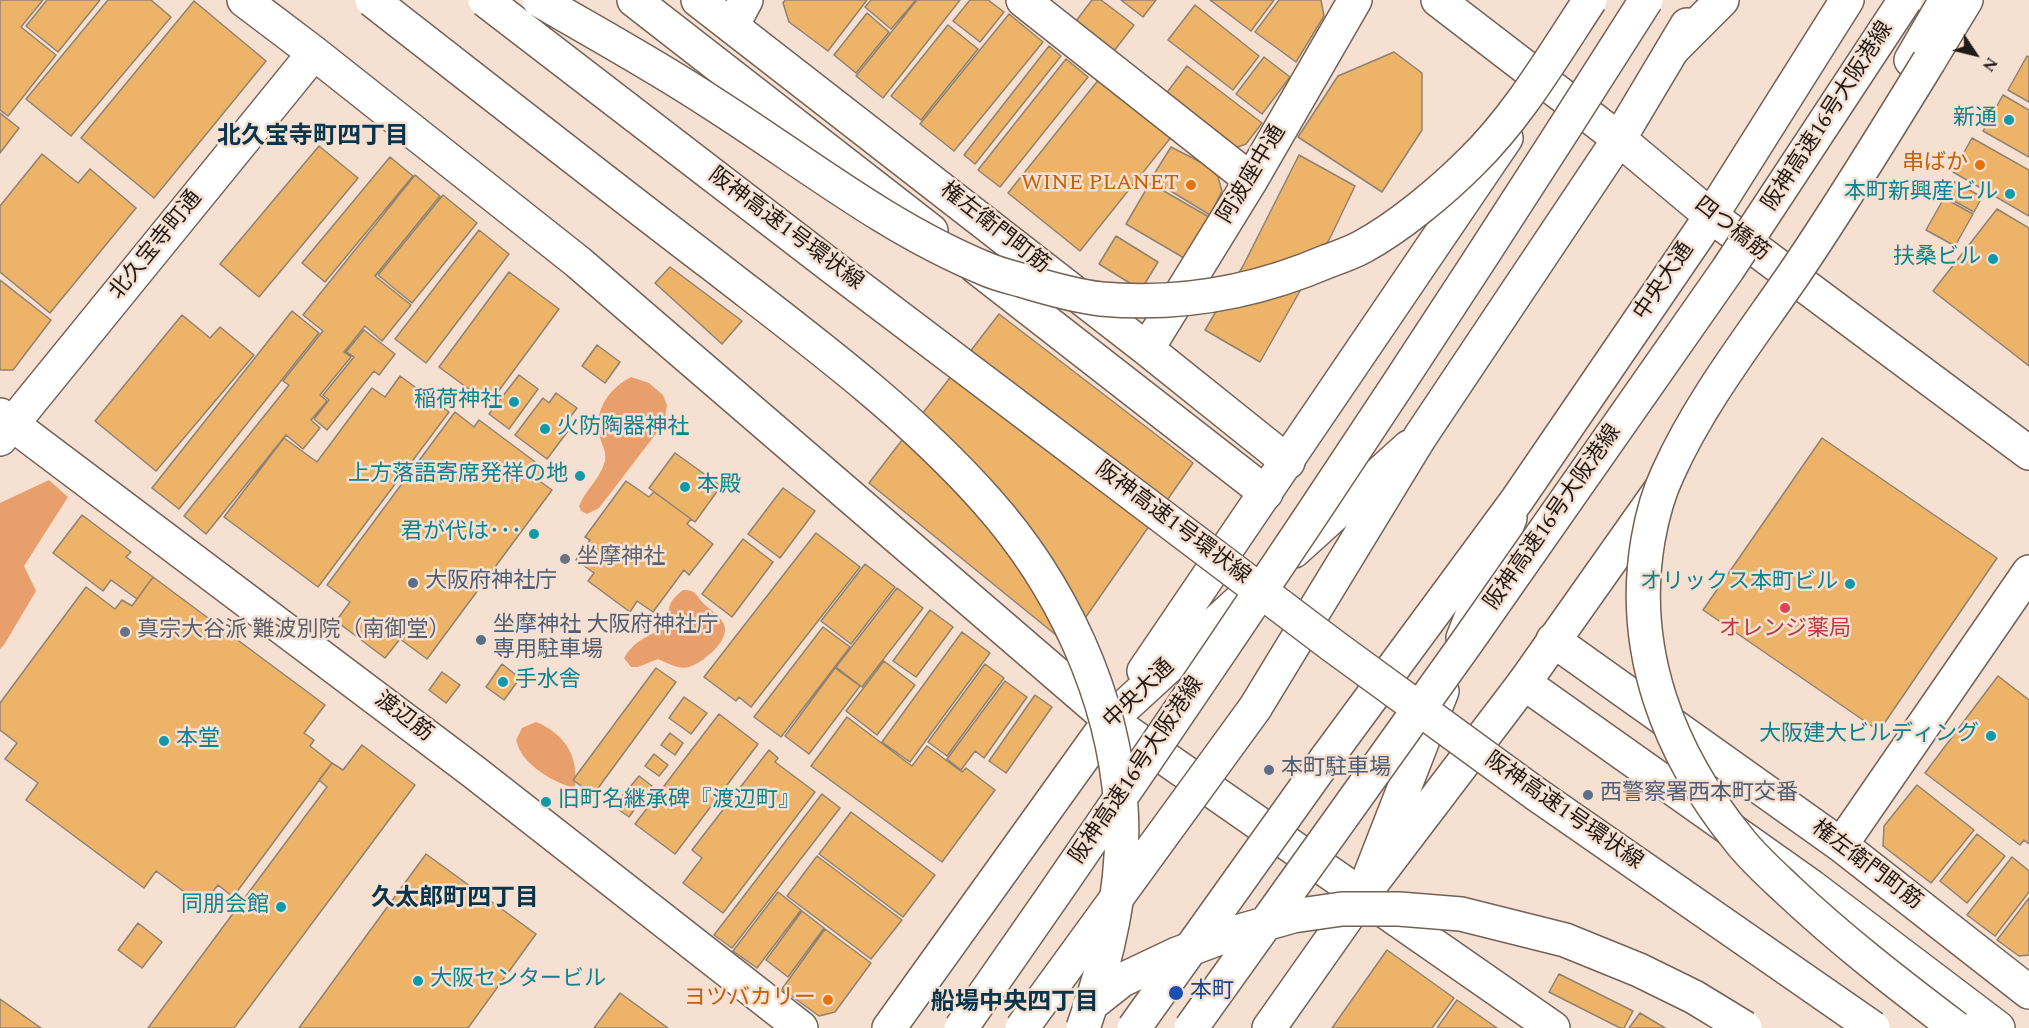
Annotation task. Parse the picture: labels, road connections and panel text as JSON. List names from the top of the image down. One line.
{"streets":{"main road":["阪神高速16号大阪港線","阿波座中通","権左衛門町筋","阪神高速1号環状線","四つ橋筋","北久宝寺町通","中央大通","渡辺筋"]},"crossings":[["阿波座中通","権左衛門町筋"],["四つ橋筋","中央大通"],["北久宝寺町通","渡辺筋"]],"districts":["北久宝寺町四丁目","久太郎町四丁目","船場中央四丁目"],"places":["新通","串ばか","WINE PLANET","本町新興産ビル","扶桑ビル","稲荷神社","火防陶器神社","上方落語寄席発祥の地","本殿","君が代は･･･","坐摩神社","大阪府神社庁","オリックス本町ビル","オレンジ薬局","真宗大谷派 難波別院（南御堂）","坐摩神社 大阪府神社庁 専用駐車場","手水舎","大阪建大ビルディング","本堂","本町駐車場","西警察署西本町交番","旧町名継承碑『渡辺町』","同朋会館","大阪センタービル","本町","ヨツバカリー"],"north":"bottom right"}
